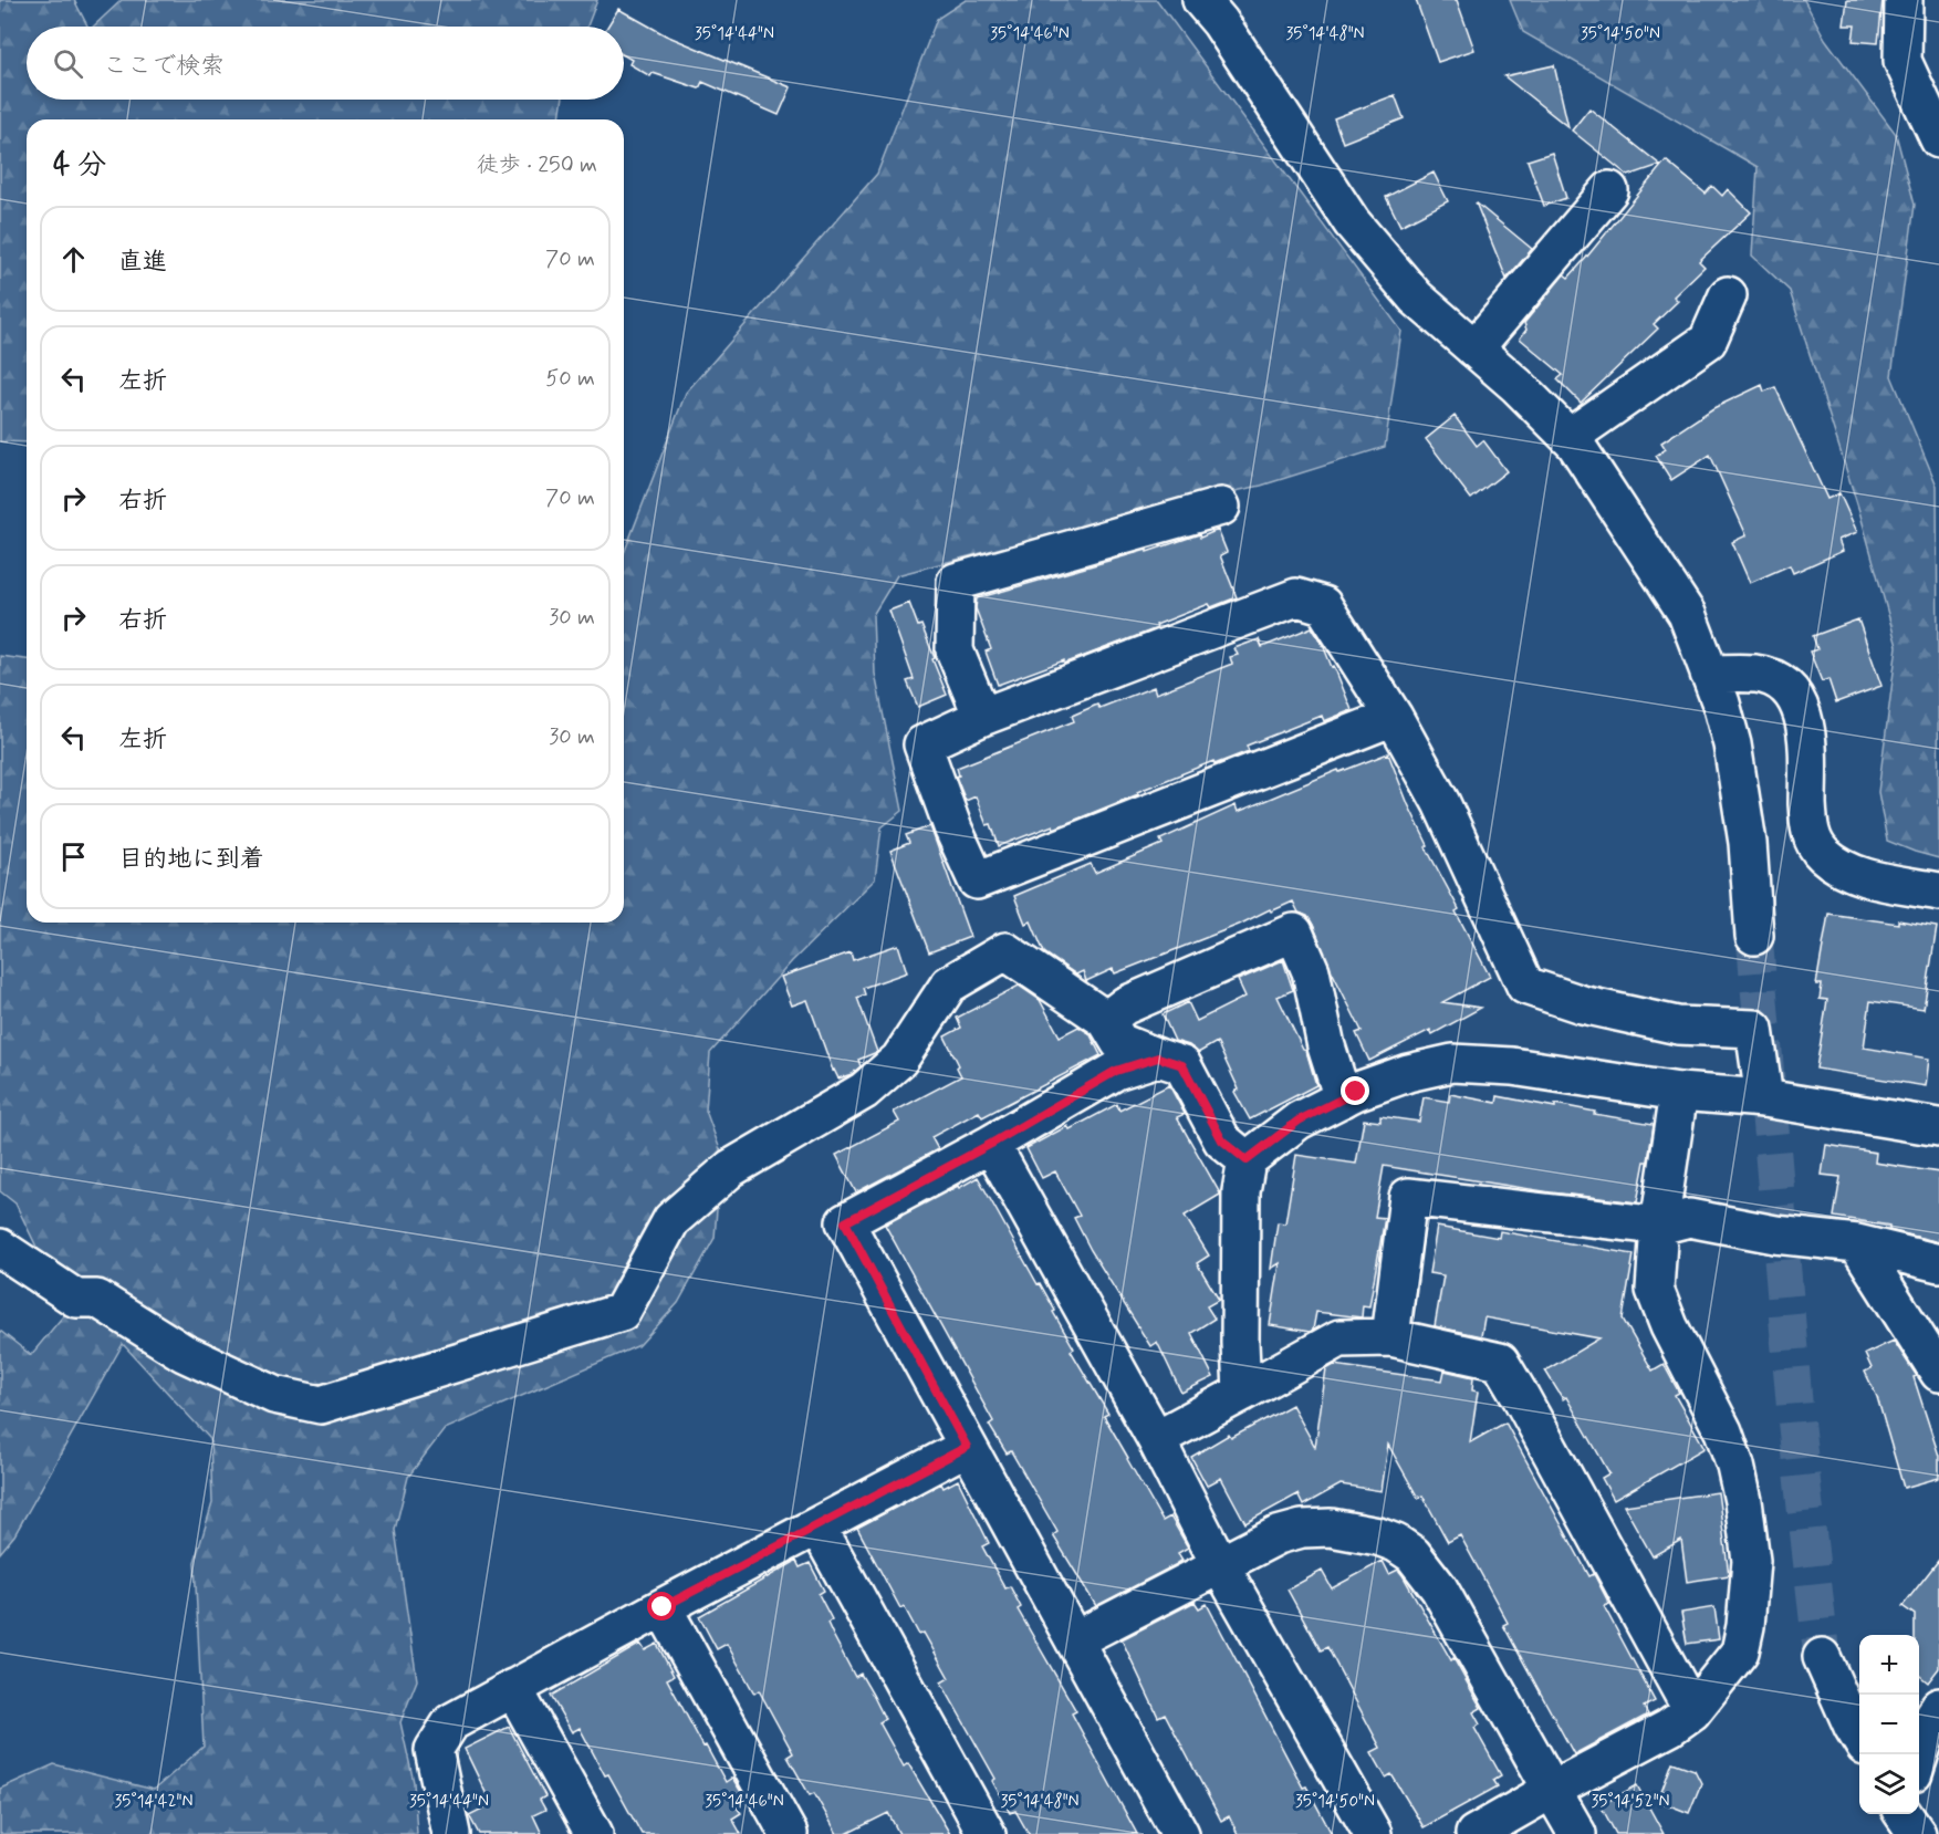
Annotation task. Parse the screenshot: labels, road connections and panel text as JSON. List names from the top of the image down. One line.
{"page":{"search":"ここで検索","heading":["4 分","徒歩 · 250 m"],"list":[["直進","70 m"],["左折","50 m"],["右折","70 m"],["右折","30 m"],["左折","30 m"],"目的地に到着"],"map_buttons":["+","−"]},"coordinates":["35°14'44\"N","35°14'46\"N","35°14'48\"N","35°14'50\"N","35°14'42\"N","35°14'52\"N"]}
